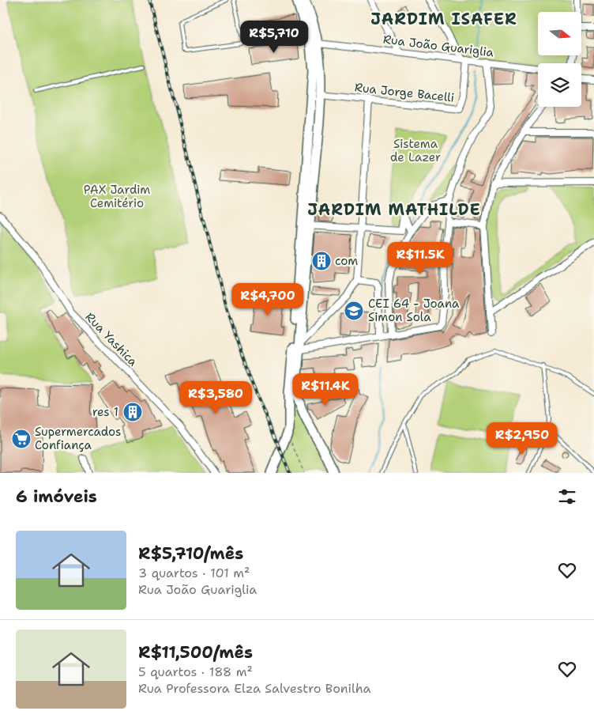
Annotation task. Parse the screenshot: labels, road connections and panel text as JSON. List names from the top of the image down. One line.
{"streets":{"street":["Rua João Guariglia","Rua Jorge Bacelli","Rua Yashica"]},"crossings":[["Rua João Guariglia","Rua Jorge Bacelli"]],"districts":["JARDIM ISAFER","JARDIM MATHILDE"],"parks":["Sistema de Lazer","PAX Jardim Cemitério"],"places":{"building":["com","res 1"],"school or university":["CEI 64 - Joana Simon Sola"],"supermarket":["Supermercados Confiança"]},"north":"right","page":{"price":["R$5,710","R$11.5K","R$4,700","R$11.4K","R$3,580","R$2,950"],"heading":"6 imóveis","list":[{"name":"R$5,710/mês","note":"3 quartos · 101 m² · Rua João Guariglia"},{"name":"R$11,500/mês","note":"5 quartos · 188 m² · Rua Professora Elza Salvestro Bonilha"}]}}
